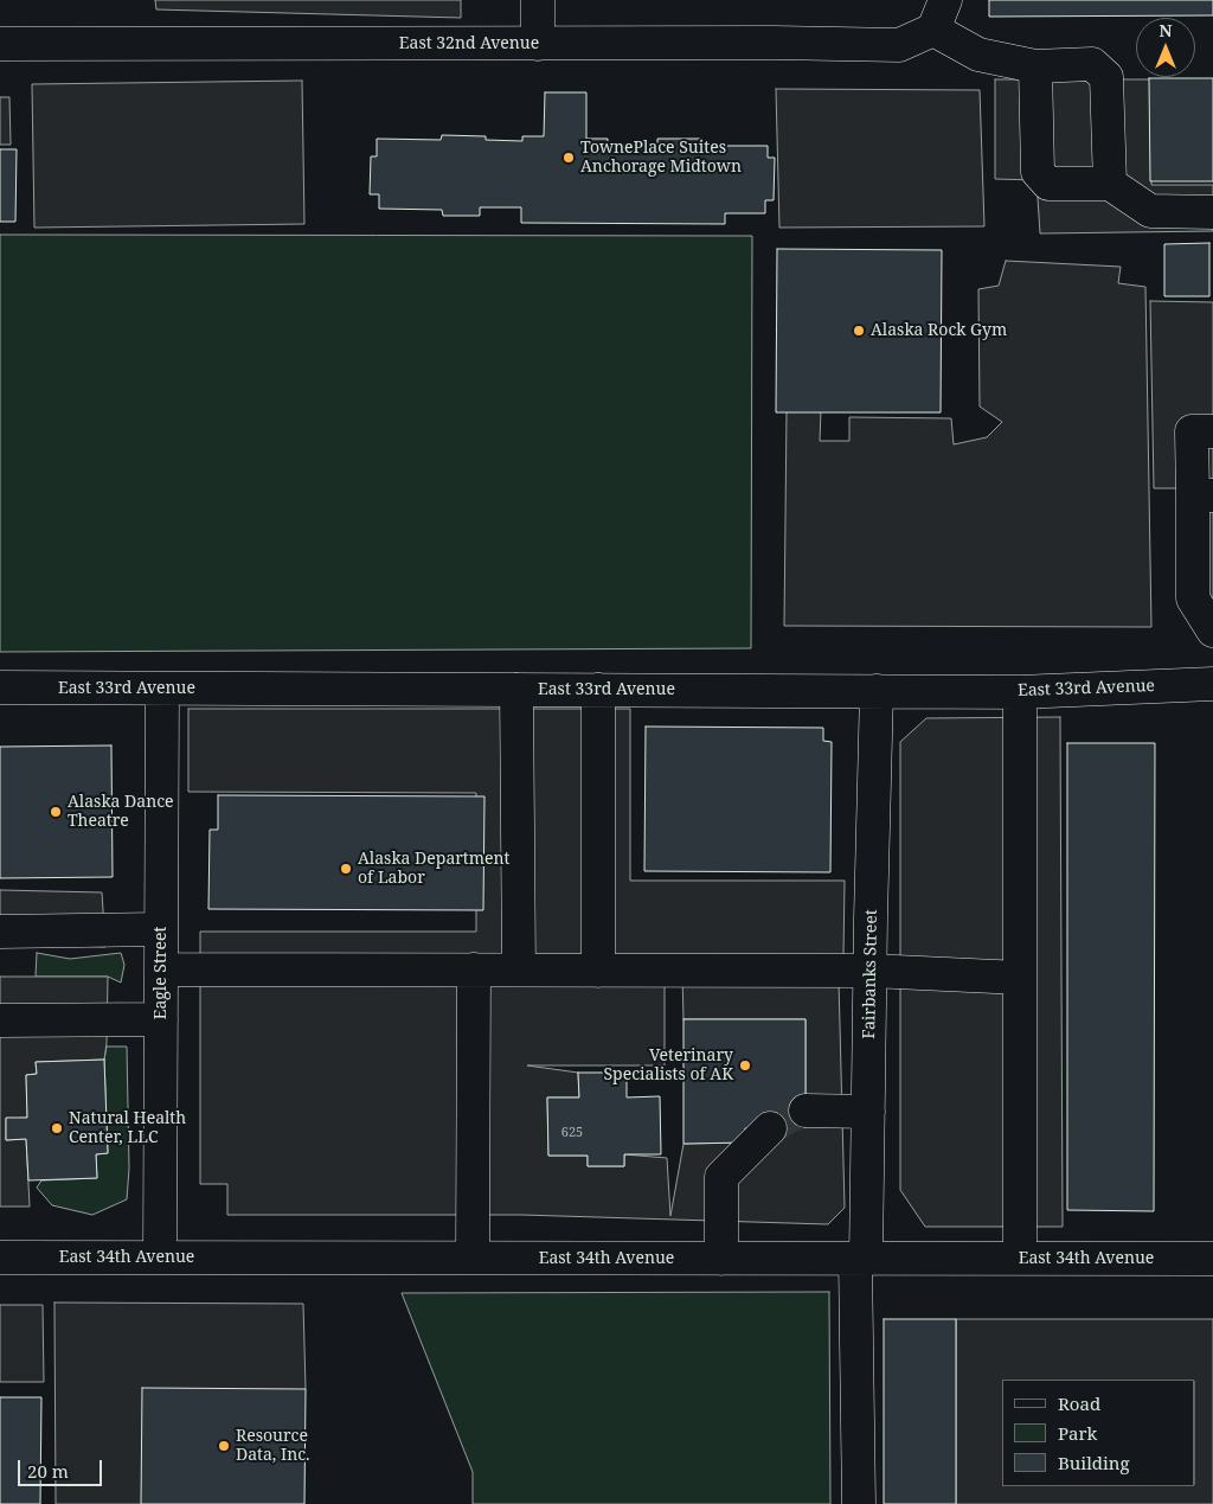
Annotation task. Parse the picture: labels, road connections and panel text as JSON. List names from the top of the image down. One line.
{"streets":{"street":["East 32nd Avenue","East 33rd Avenue","Eagle Street","Fairbanks Street","East 34th Avenue"]},"crossings":[["East 33rd Avenue","Eagle Street"],["East 33rd Avenue","Fairbanks Street"],["Eagle Street","East 34th Avenue"],["Fairbanks Street","East 34th Avenue"]],"places":["TownePlace Suites Anchorage Midtown","Alaska Rock Gym","Alaska Dance Theatre","Alaska Department of Labor","Veterinary Specialists of AK","Natural Health Center, LLC","Resource Data, Inc."],"house_numbers":["625"],"legend":["Road","Park","Building"],"scale_bar":"20 m","north":"top"}
